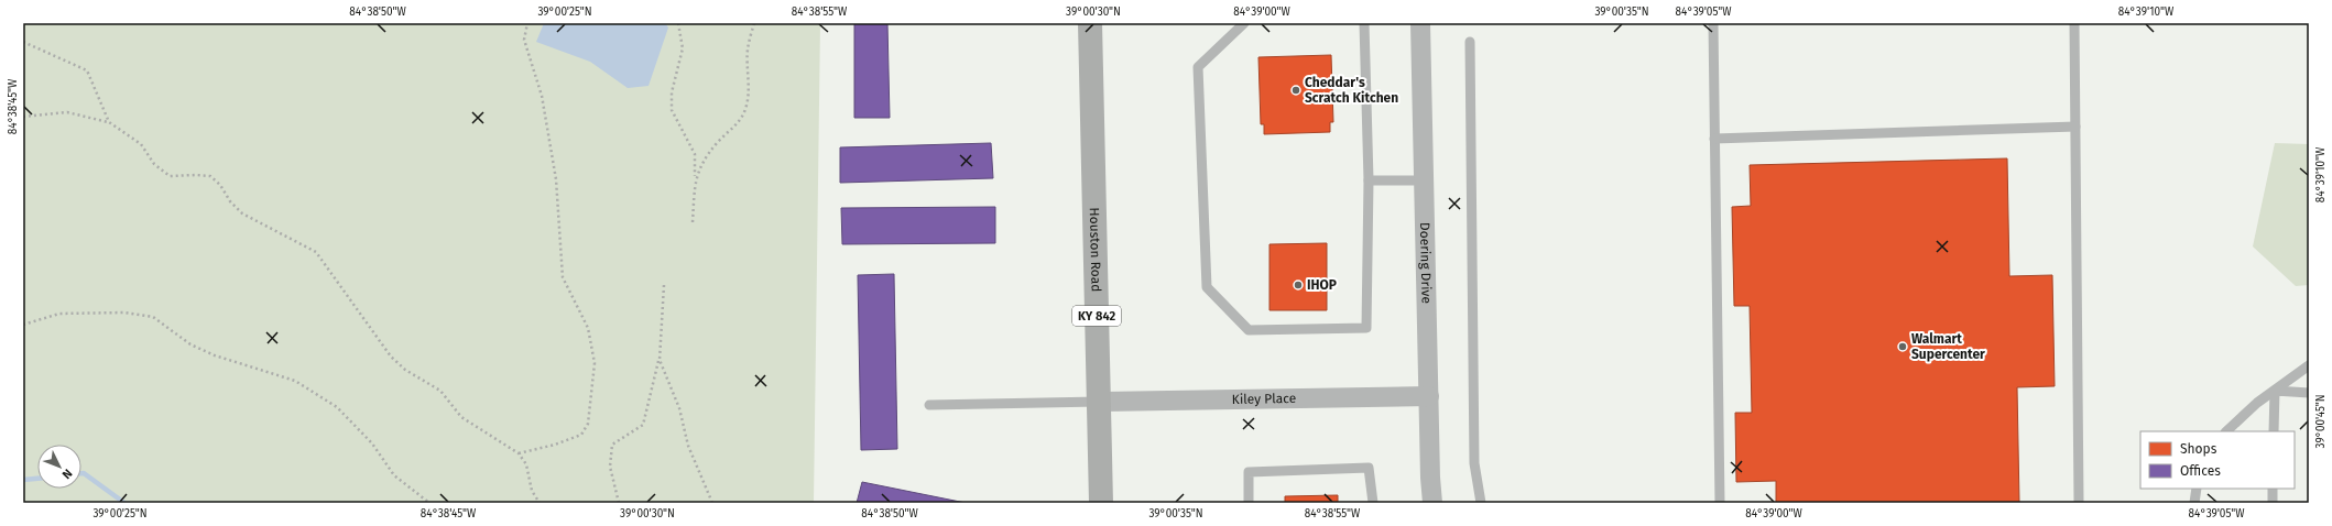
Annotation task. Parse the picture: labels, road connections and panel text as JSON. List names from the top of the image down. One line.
{"streets":{"main road":["Houston Road","KY 842"],"street":["Doering Drive","Kiley Place"]},"crossings":[["Houston Road","Kiley Place"],["Doering Drive","Kiley Place"]],"places":["Cheddar's Scratch Kitchen","IHOP","Walmart Supercenter"],"legend":["Shops","Offices"],"north":"bottom right","coordinates":["84°38'50\"W","39°00'25\"N","84°38'55\"W","39°00'30\"N","84°39'00\"W","39°00'35\"N","84°39'05\"W","84°39'10\"W","84°38'45\"W","39°00'45\"N"]}
